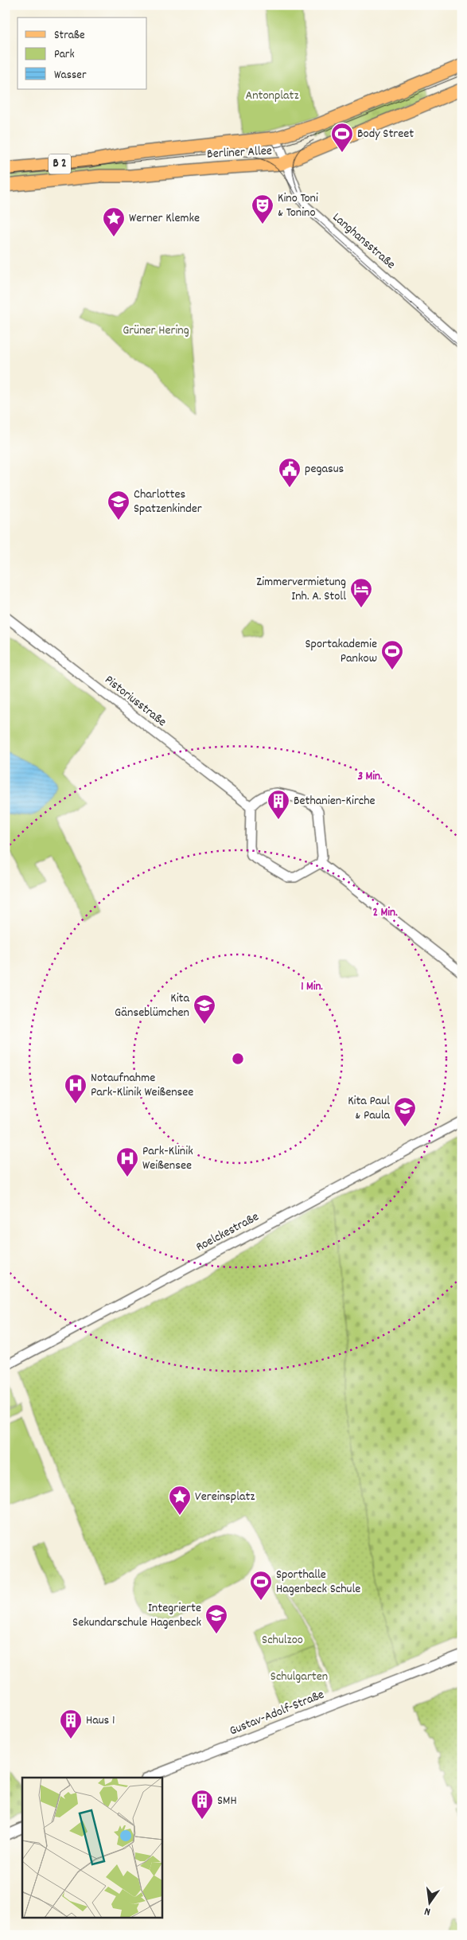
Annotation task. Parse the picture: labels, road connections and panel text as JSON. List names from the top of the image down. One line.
{"streets":{"main road":["Berliner Allee","B 2"],"street":["Langhansstraße","Pistoriusstraße","Roelckestraße","Gustav-Adolf-Straße"]},"crossings":[["Berliner Allee","Langhansstraße"]],"parks":["Antonplatz","Grüner Hering","Schulzoo","Schulgarten"],"places":{"sports":["Body Street","Sportakademie Pankow","Sporthalle Hagenbeck Schule"],"theatre":["Kino Toni & Tonino"],"place":["Werner Klemke","Vereinsplatz"],"public building":["pegasus"],"school or university":["Charlottes Spatzenkinder","Kita Gänseblümchen","Kita Paul & Paula","Integrierte Sekundarschule Hagenbeck"],"hotel":["Zimmervermietung Inh. A. Stoll"],"building":["Bethanien-Kirche","Haus 1","SMH"],"hospital":["Notaufnahme Park-Klinik Weißensee","Park-Klinik Weißensee"]},"legend":["Straße","Park","Wasser"],"north":"bottom","rings":["3 Min.","2 Min.","1 Min."]}
